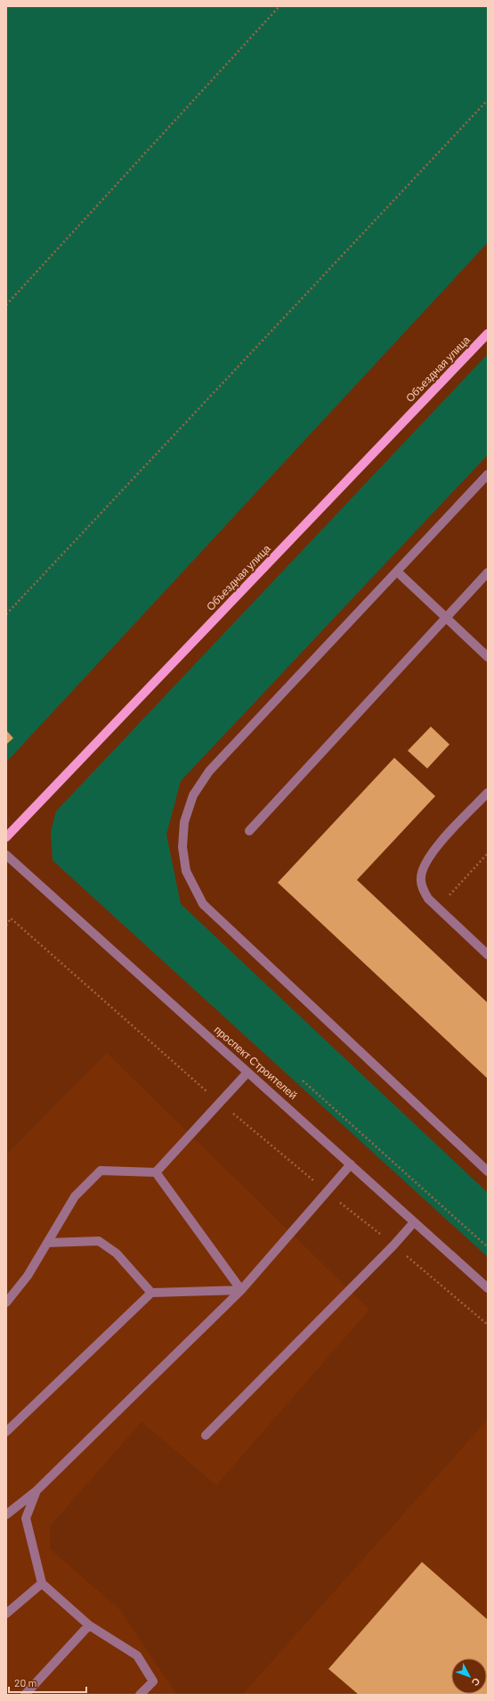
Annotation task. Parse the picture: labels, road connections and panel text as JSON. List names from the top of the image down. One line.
{"streets":{"main road":["Объездная улица"],"street":["проспект Строителей"]},"scale_bar":"20 m","north":"bottom right"}
